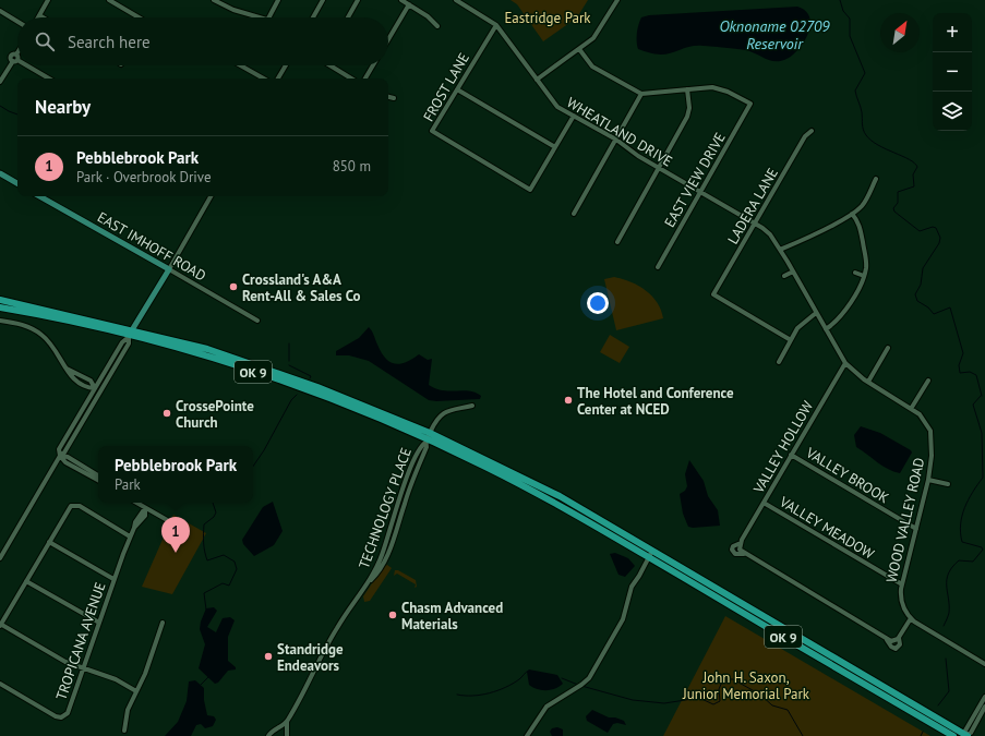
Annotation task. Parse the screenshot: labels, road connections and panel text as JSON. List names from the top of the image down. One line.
{"streets":{"highway":["OK 9"],"main road":["EAST IMHOFF ROAD"],"street":["FROST LANE","WHEATLAND DRIVE","EAST VIEW DRIVE","LADERA LANE","VALLEY HOLLOW","VALLEY BROOK","TECHNOLOGY PLACE","WOOD VALLEY ROAD","VALLEY MEADOW","TROPICANA AVENUE"]},"crossings":[["FROST LANE","WHEATLAND DRIVE"],["WHEATLAND DRIVE","EAST VIEW DRIVE"],["WHEATLAND DRIVE","LADERA LANE"],["WHEATLAND DRIVE","WOOD VALLEY ROAD"],["LADERA LANE","WOOD VALLEY ROAD"],["OK 9","TECHNOLOGY PLACE"],["VALLEY HOLLOW","VALLEY BROOK"],["VALLEY HOLLOW","WOOD VALLEY ROAD"],["VALLEY HOLLOW","VALLEY MEADOW"],["VALLEY BROOK","WOOD VALLEY ROAD"],["WOOD VALLEY ROAD","VALLEY MEADOW"]],"water":["Oknoname 02709 Reservoir"],"parks":["Eastridge Park","John H. Saxon, Junior Memorial Park"],"places":["Crossland's A&A Rent-All & Sales Co","The Hotel and Conference Center at NCED","CrossePointe Church","Chasm Advanced Materials","Standridge Endeavors"],"north":"top right","page":{"map_buttons":["+","−"],"search":"Search here","heading":"Nearby","list":[{"mark":"1","name":"Pebblebrook Park","note":"Park · Overbrook Drive","value":"850 m"}],"popup":["Pebblebrook Park","Park"],"pins":"1"}}
